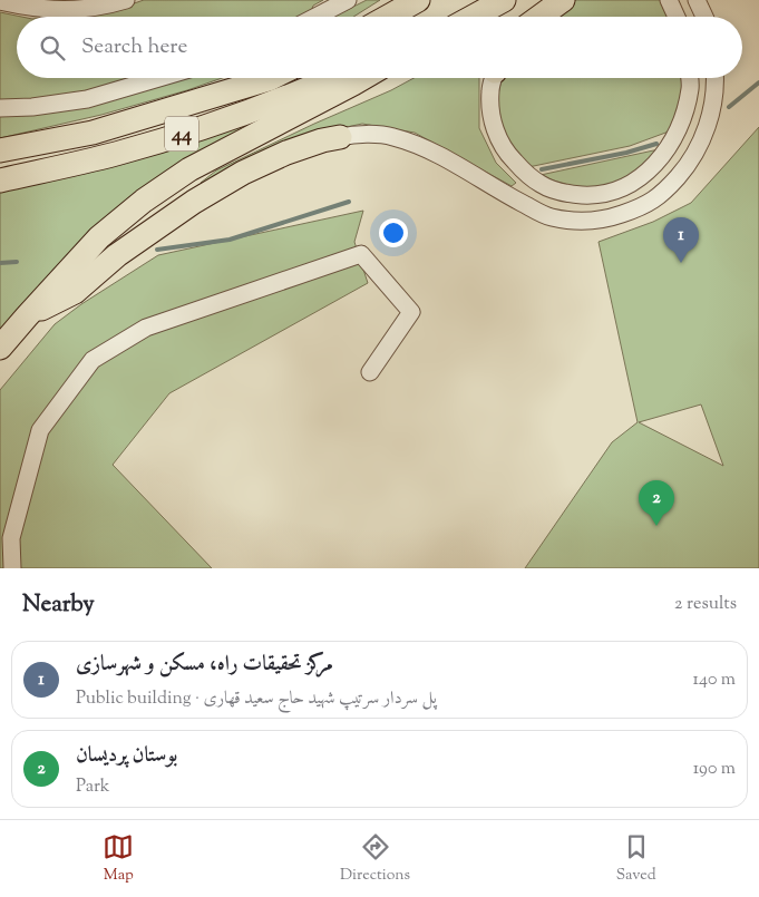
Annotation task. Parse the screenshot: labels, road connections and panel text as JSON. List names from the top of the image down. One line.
{"streets":{"highway":["44"]},"page":{"search":"Search here","pins":["1","2"],"heading":["Nearby","2 results"],"list":[{"mark":"1","name":"مرکز تحقیقات راه، مسکن و شهرسازی","note":"Public building · پل سردار سرتیپ شهید حاج سعید قهاری","value":"140 m"},{"mark":"2","name":"بوستان پردیسان","note":"Park","value":"190 m"}],"nav":["Map","Directions","Saved"]}}
